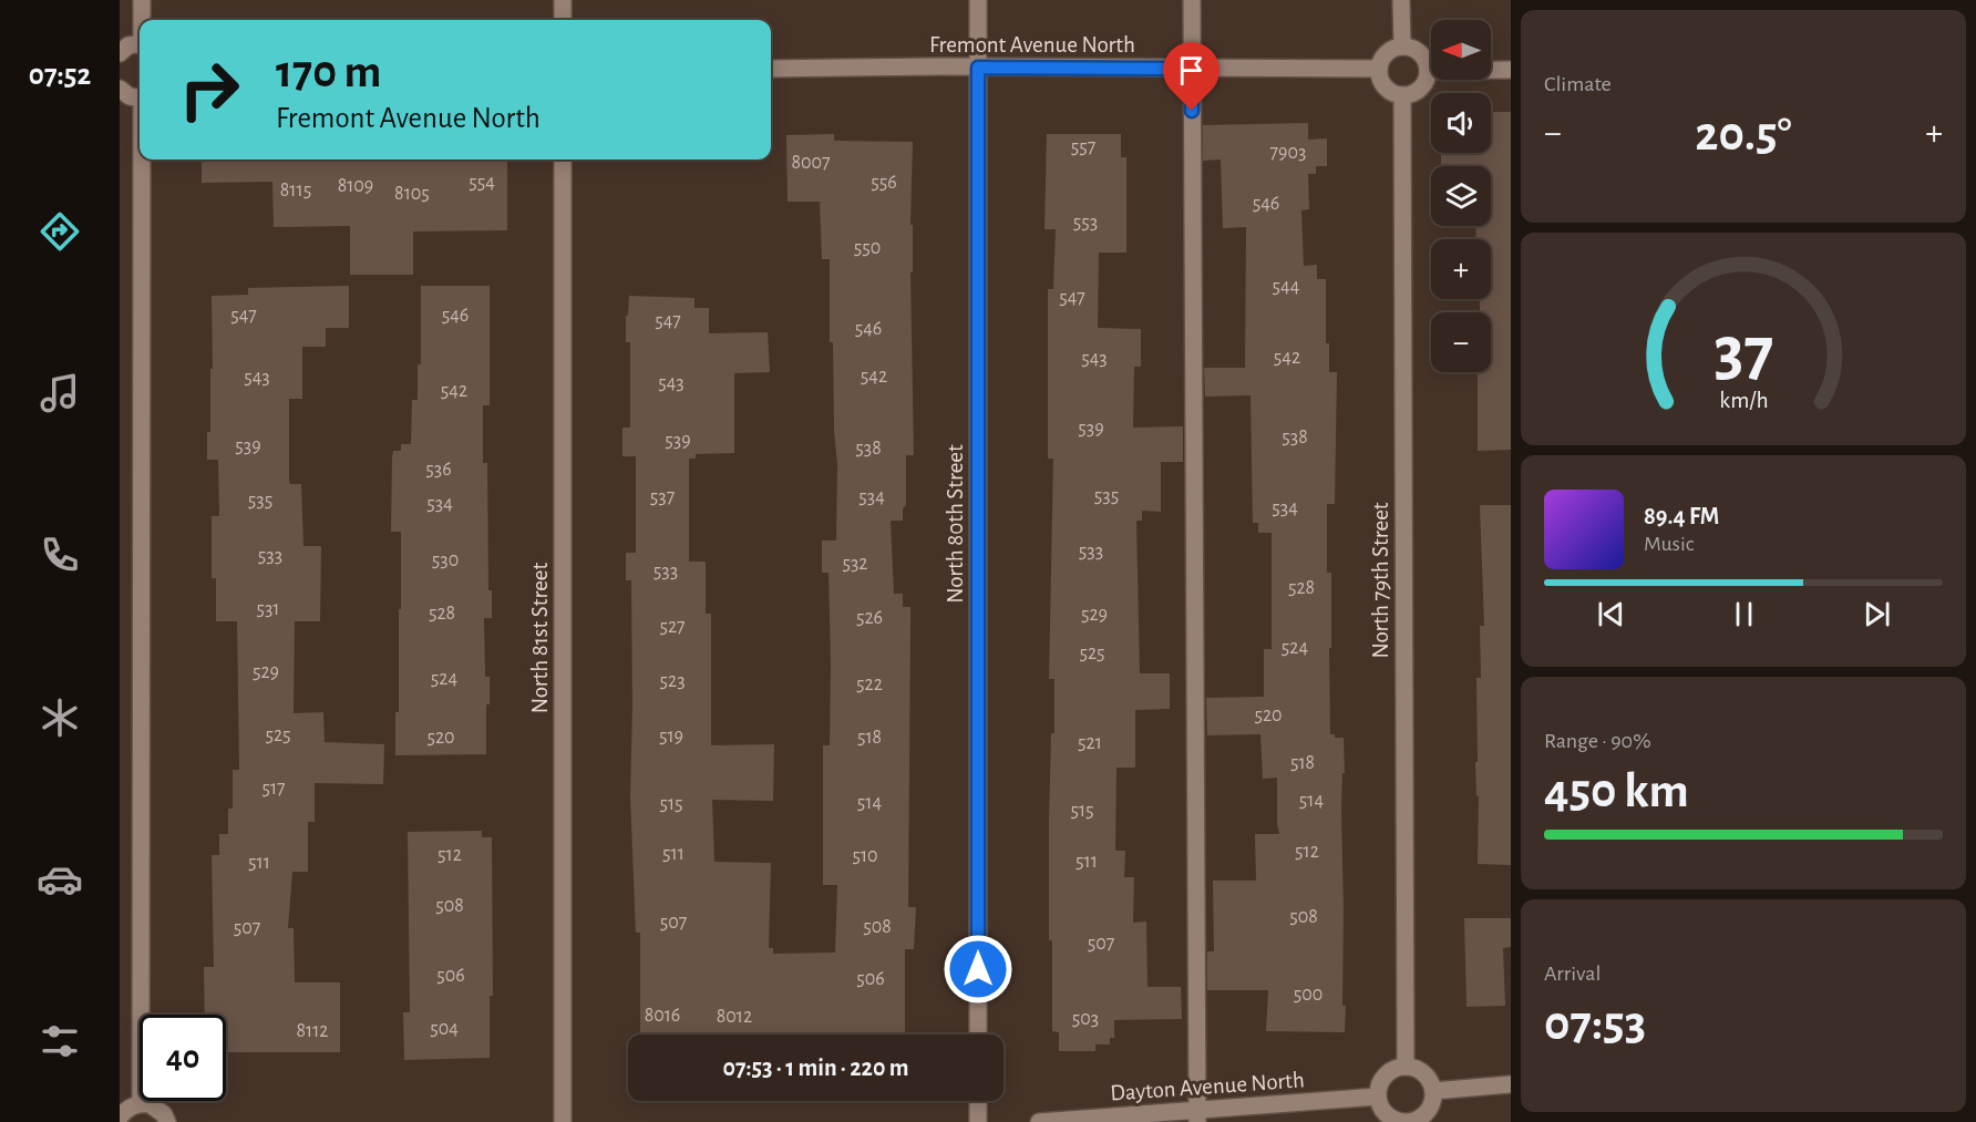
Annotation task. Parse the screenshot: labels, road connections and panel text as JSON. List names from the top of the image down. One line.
{"streets":{"street":["Fremont Avenue North","North 80th Street","North 79th Street","North 81st Street","Dayton Avenue North"]},"crossings":[["Fremont Avenue North","North 80th Street"],["Fremont Avenue North","North 79th Street"],["North 79th Street","Dayton Avenue North"]],"house_numbers":["557","7903","8007","554","556","8109","8115","8105","546","553","550","544","547","547","546","547","546","542","543","542","543","543","542","539","538","539","539","538","536","535","537","534","535","534","534","533","533","530","532","533","528","531","528","529","526","527","524","525","529","524","523","522","520","525","519","520","518","521","518","517","514","514","515","515","512","511","512","510","511","511","508","508","507","508","507","507","506","506","500","8016","8012","503","504","8112"],"north":"left","page":{"tabs":"07:52","tile":["Climate",["Range · 90%","450 km"],["Arrival","07:53"]],"map_buttons":["+","−"],"turn":["170 m","Fremont Avenue North"],"heat":["−","20.5°","+"],"song":["89.4 FM","Music"],"limit":"40","trip":"07:53 · 1 min · 220 m","gauge":["37","km/h"]}}
